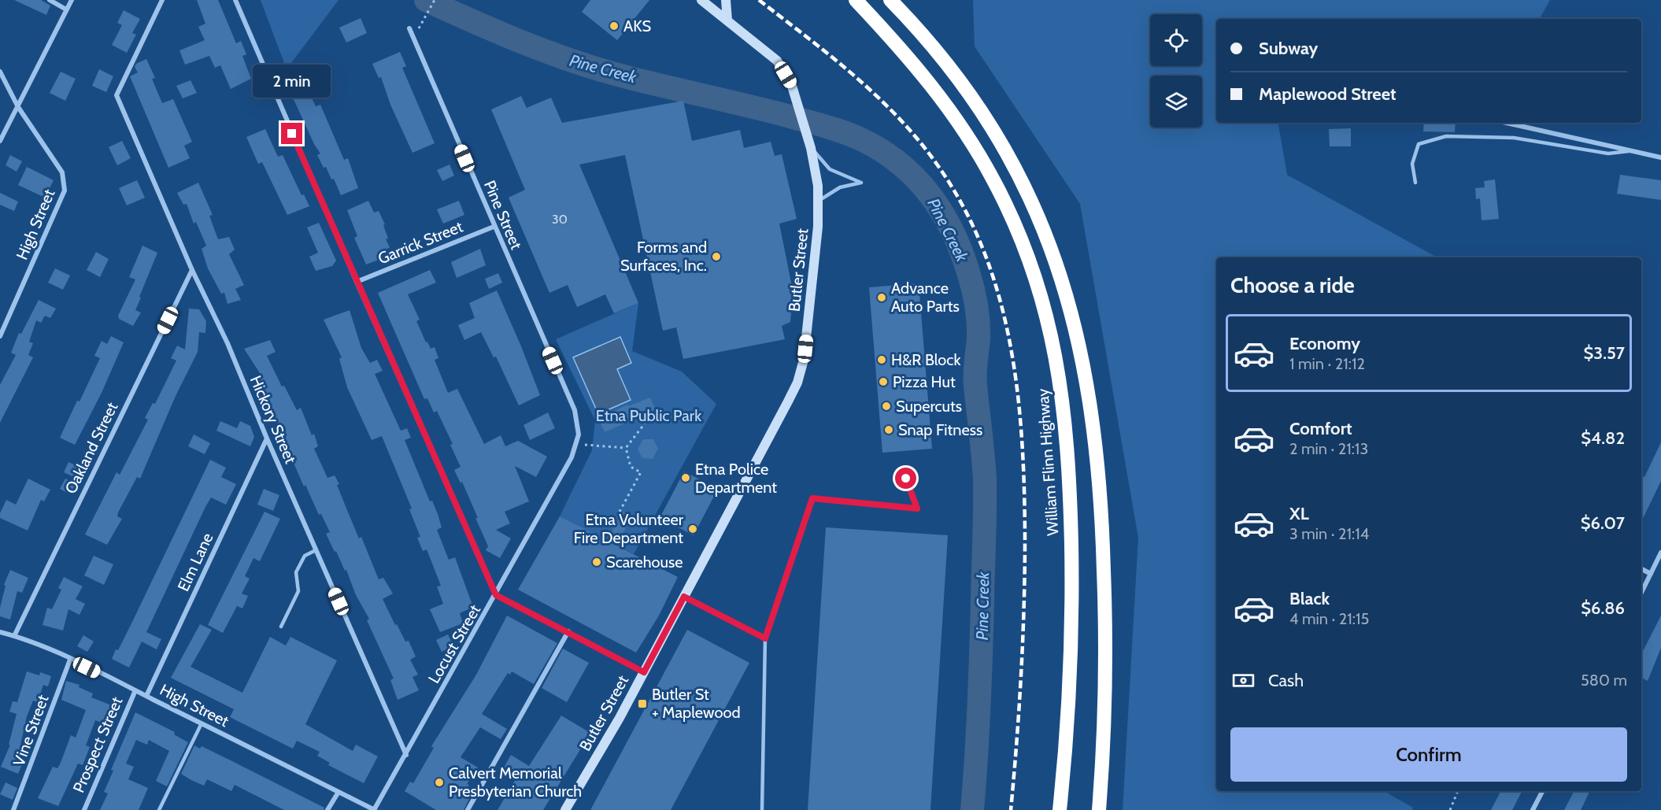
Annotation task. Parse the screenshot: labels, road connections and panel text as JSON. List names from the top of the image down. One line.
{"streets":{"highway":["William Flinn Highway"],"street":["Pine Street","High Street","Garrick Street","Butler Street","Hickory Street","Oakland Street","Elm Lane","Locust Street","Vine Street","Prospect Street"]},"crossings":[["Pine Street","Garrick Street"],["Pine Street","Locust Street"],["High Street","Oakland Street"],["High Street","Elm Lane"],["High Street","Locust Street"],["High Street","Vine Street"],["High Street","Prospect Street"],["Hickory Street","Oakland Street"],["Hickory Street","Elm Lane"],["Hickory Street","Locust Street"]],"water":["Pine Creek"],"parks":["Etna Public Park"],"places":{"other":["AKS","Forms and Surfaces, Inc.","Advance Auto Parts","H&R Block","Pizza Hut","Supercuts","Snap Fitness","Etna Police Department","Etna Volunteer Fire Department","Scarehouse","Calvert Memorial Presbyterian Church"],"transit":["Butler St + Maplewood"]},"house_numbers":["30"],"page":{"banner":["Subway","Maplewood Street"],"bubble":"2 min","heading":"Choose a ride","list":[{"name":"Economy","note":"1 min · 21:12","value":"$3.57"},{"name":"Comfort","note":"2 min · 21:13","value":"$4.82"},{"name":"XL","note":"3 min · 21:14","value":"$6.07"},{"name":"Black","note":"4 min · 21:15","value":"$6.86"}],"pay":["Cash","580 m"],"buttons":"Confirm"}}
